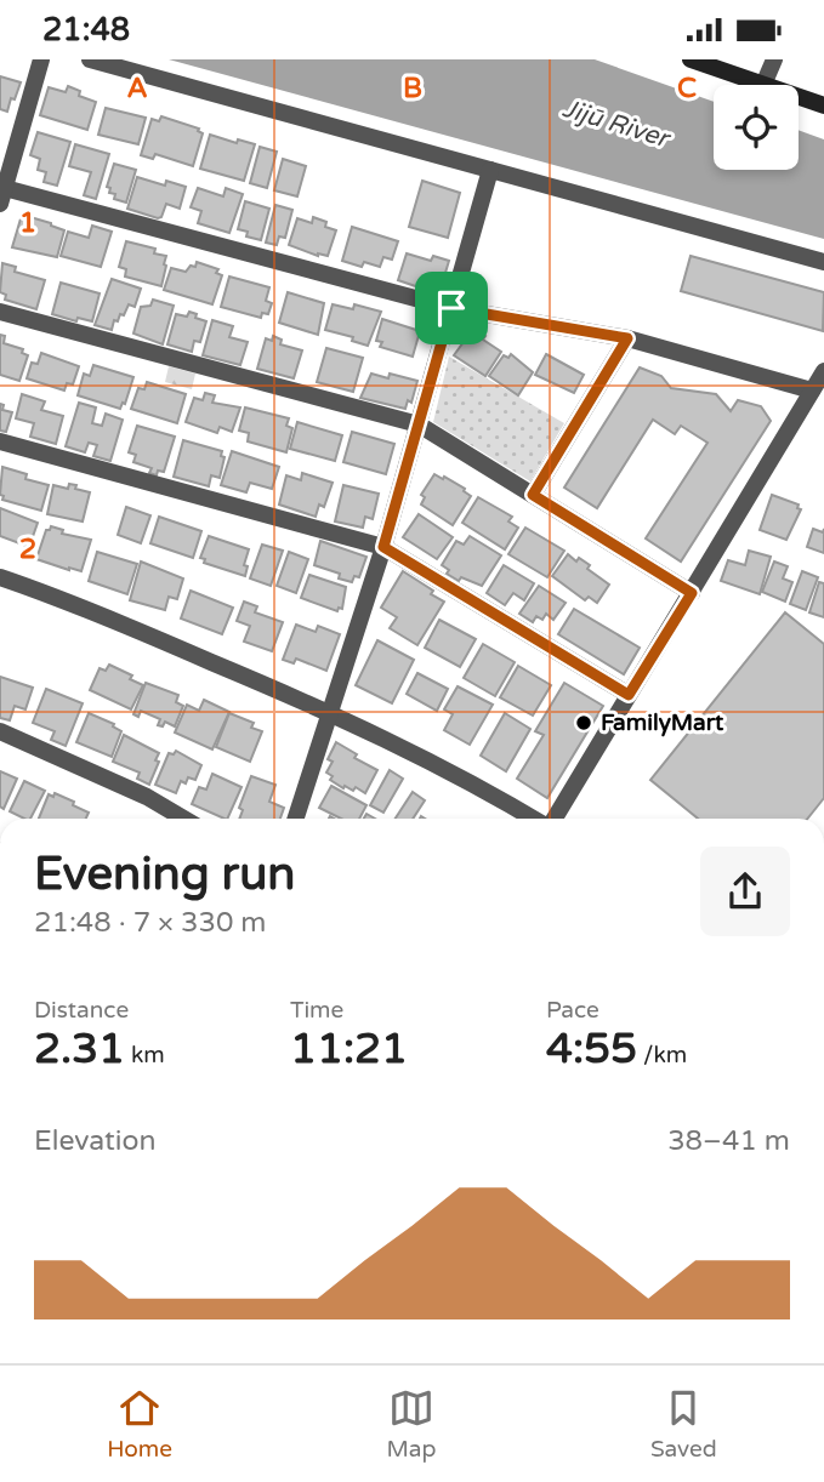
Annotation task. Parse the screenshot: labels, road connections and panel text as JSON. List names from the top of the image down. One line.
{"water":["Jijū River"],"places":["FamilyMart"],"page":{"status":"21:48","heading":["Evening run","21:48 · 7 × 330 m"],"stats":[["Distance","2.31 km"],["Time","11:21"],["Pace","4:55 /km"]],"chart":["Elevation","38–41 m"],"tabs":["Home","Map","Saved"]},"grid":{"columns":["A","B","C"],"rows":["1","2"]}}
